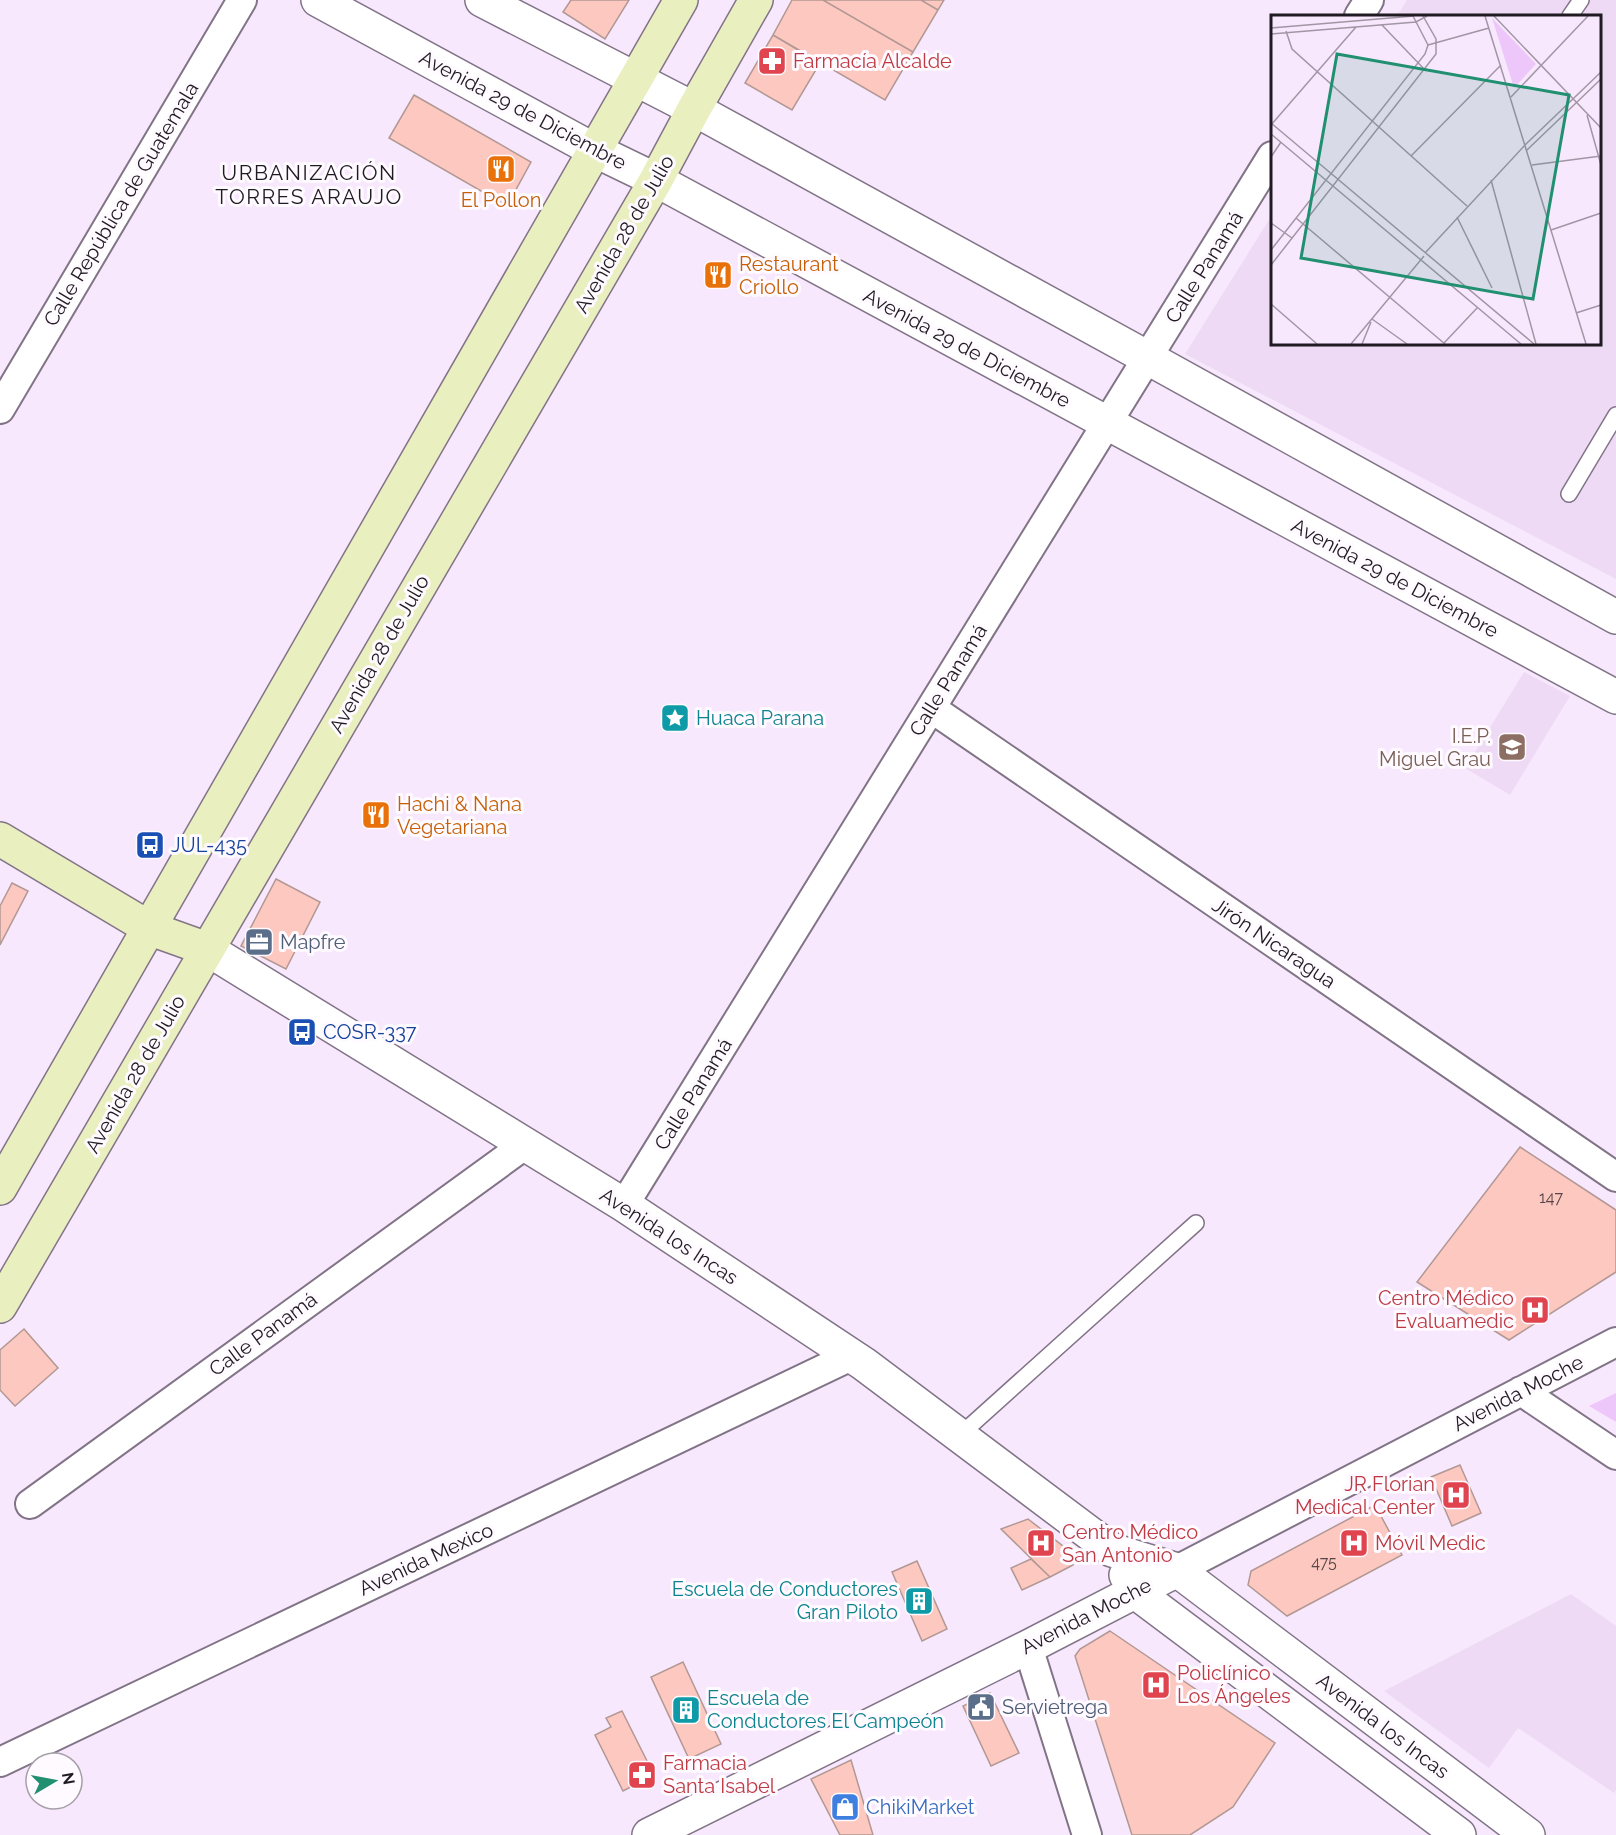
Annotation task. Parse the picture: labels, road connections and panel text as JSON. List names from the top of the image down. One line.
{"streets":{"main road":["Avenida 28 de Julio"],"street":["Avenida 29 de Diciembre","Calle República de Guatemala","Calle Panamá","Jirón Nicaragua","Avenida los Incas","Avenida Moche","Avenida Mexico"]},"crossings":[["Avenida 29 de Diciembre","Avenida 28 de Julio"],["Avenida 29 de Diciembre","Calle Panamá"],["Avenida 28 de Julio","Avenida los Incas"],["Calle Panamá","Jirón Nicaragua"],["Calle Panamá","Avenida los Incas"],["Avenida los Incas","Avenida Moche"],["Avenida los Incas","Avenida Mexico"]],"districts":["URBANIZACIÓN TORRES ARAUJO"],"places":{"pharmacy":["Farmacía Alcalde","Farmacia Santa Isabel"],"restaurant":["El Pollon","Restaurant Criollo","Hachi & Nana Vegetariana"],"place":["Huaca Parana"],"school or university":["I.E.P. Miguel Grau"],"bus stop":["JUL-435","COSR-337"],"office":["Mapfre"],"hospital":["Centro Médico Evaluamedic","JR Florian Medical Center","Centro Médico San Antonio","Móvil Medic","Policlínico Los Ángeles"],"building":["Escuela de Conductores Gran Piloto","Escuela de Conductores El Campeón"],"public building":["Servietrega"],"shop":["ChikiMarket"]},"house_numbers":["147","475"],"north":"right"}
